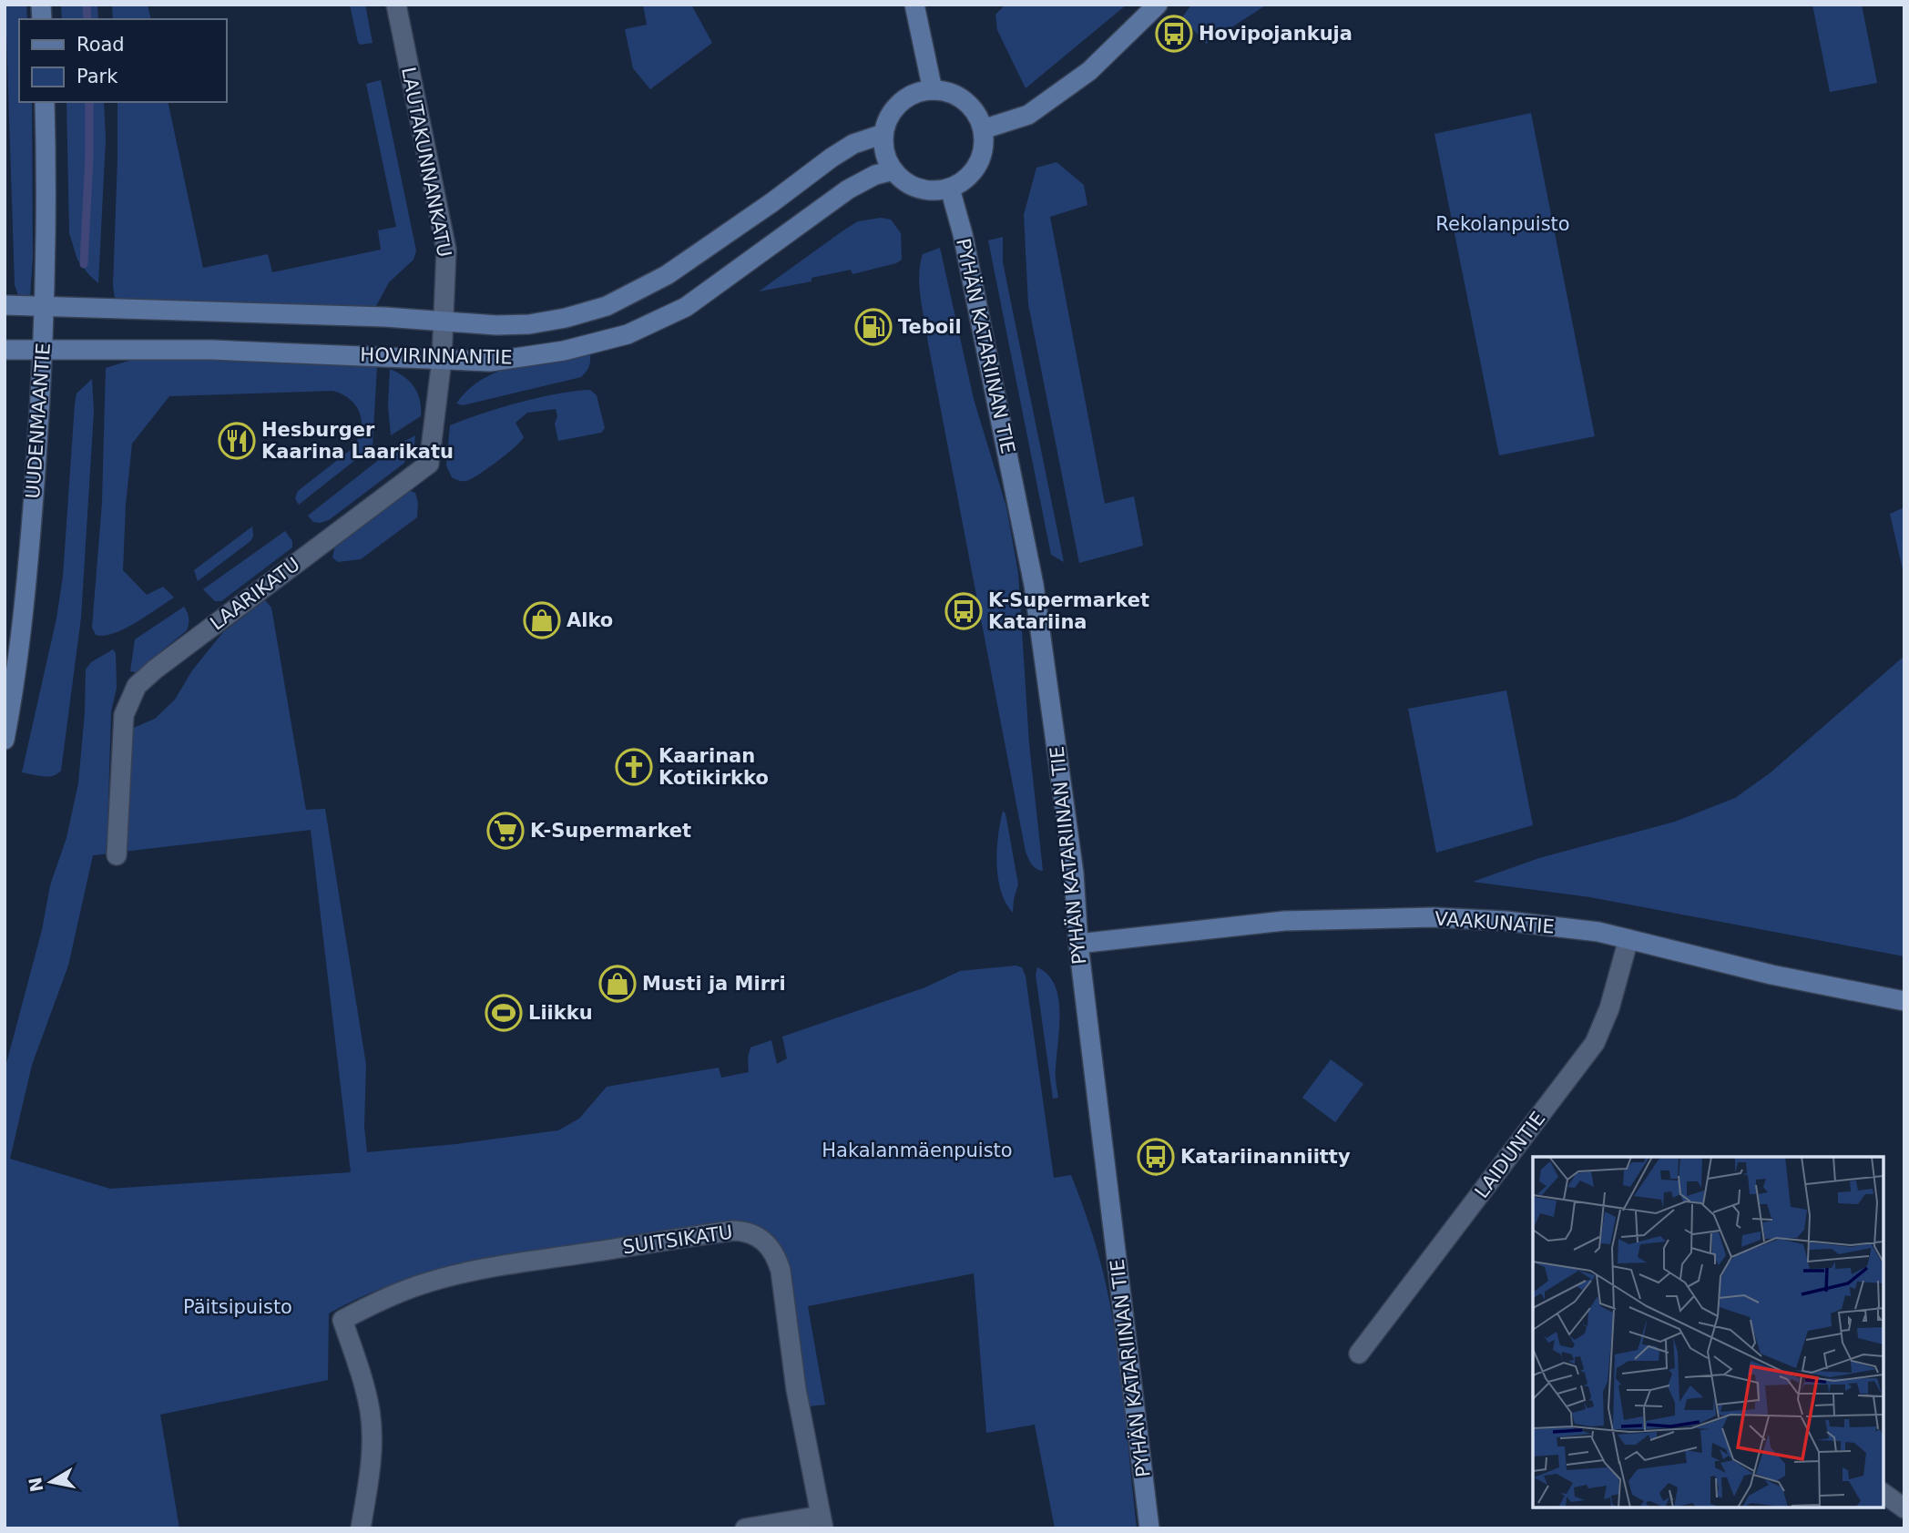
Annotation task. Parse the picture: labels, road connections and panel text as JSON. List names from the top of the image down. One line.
{"streets":{"street":["LAUTAKUNNANKATU","PYHÄN KATARIINAN TIE","HOVIRINNANTIE","UUDENMAANTIE","LAARIKATU","VAAKUNATIE","LAIDUNTIE","SUITSIKATU"]},"crossings":[["LAUTAKUNNANKATU","HOVIRINNANTIE"],["LAUTAKUNNANKATU","LAARIKATU"],["PYHÄN KATARIINAN TIE","HOVIRINNANTIE"],["PYHÄN KATARIINAN TIE","VAAKUNATIE"],["HOVIRINNANTIE","UUDENMAANTIE"],["HOVIRINNANTIE","LAARIKATU"],["VAAKUNATIE","LAIDUNTIE"]],"parks":["Rekolanpuisto","Hakalanmäenpuisto","Päitsipuisto"],"places":{"bus stop":["Hovipojankuja","K-Supermarket Katariina","Katariinanniitty"],"fuel station":["Teboil"],"restaurant":["Hesburger Kaarina Laarikatu"],"shop":["Alko","Musti ja Mirri"],"church":["Kaarinan Kotikirkko"],"supermarket":["K-Supermarket"],"sports":["Liikku"]},"legend":["Road","Park"],"north":"left"}
